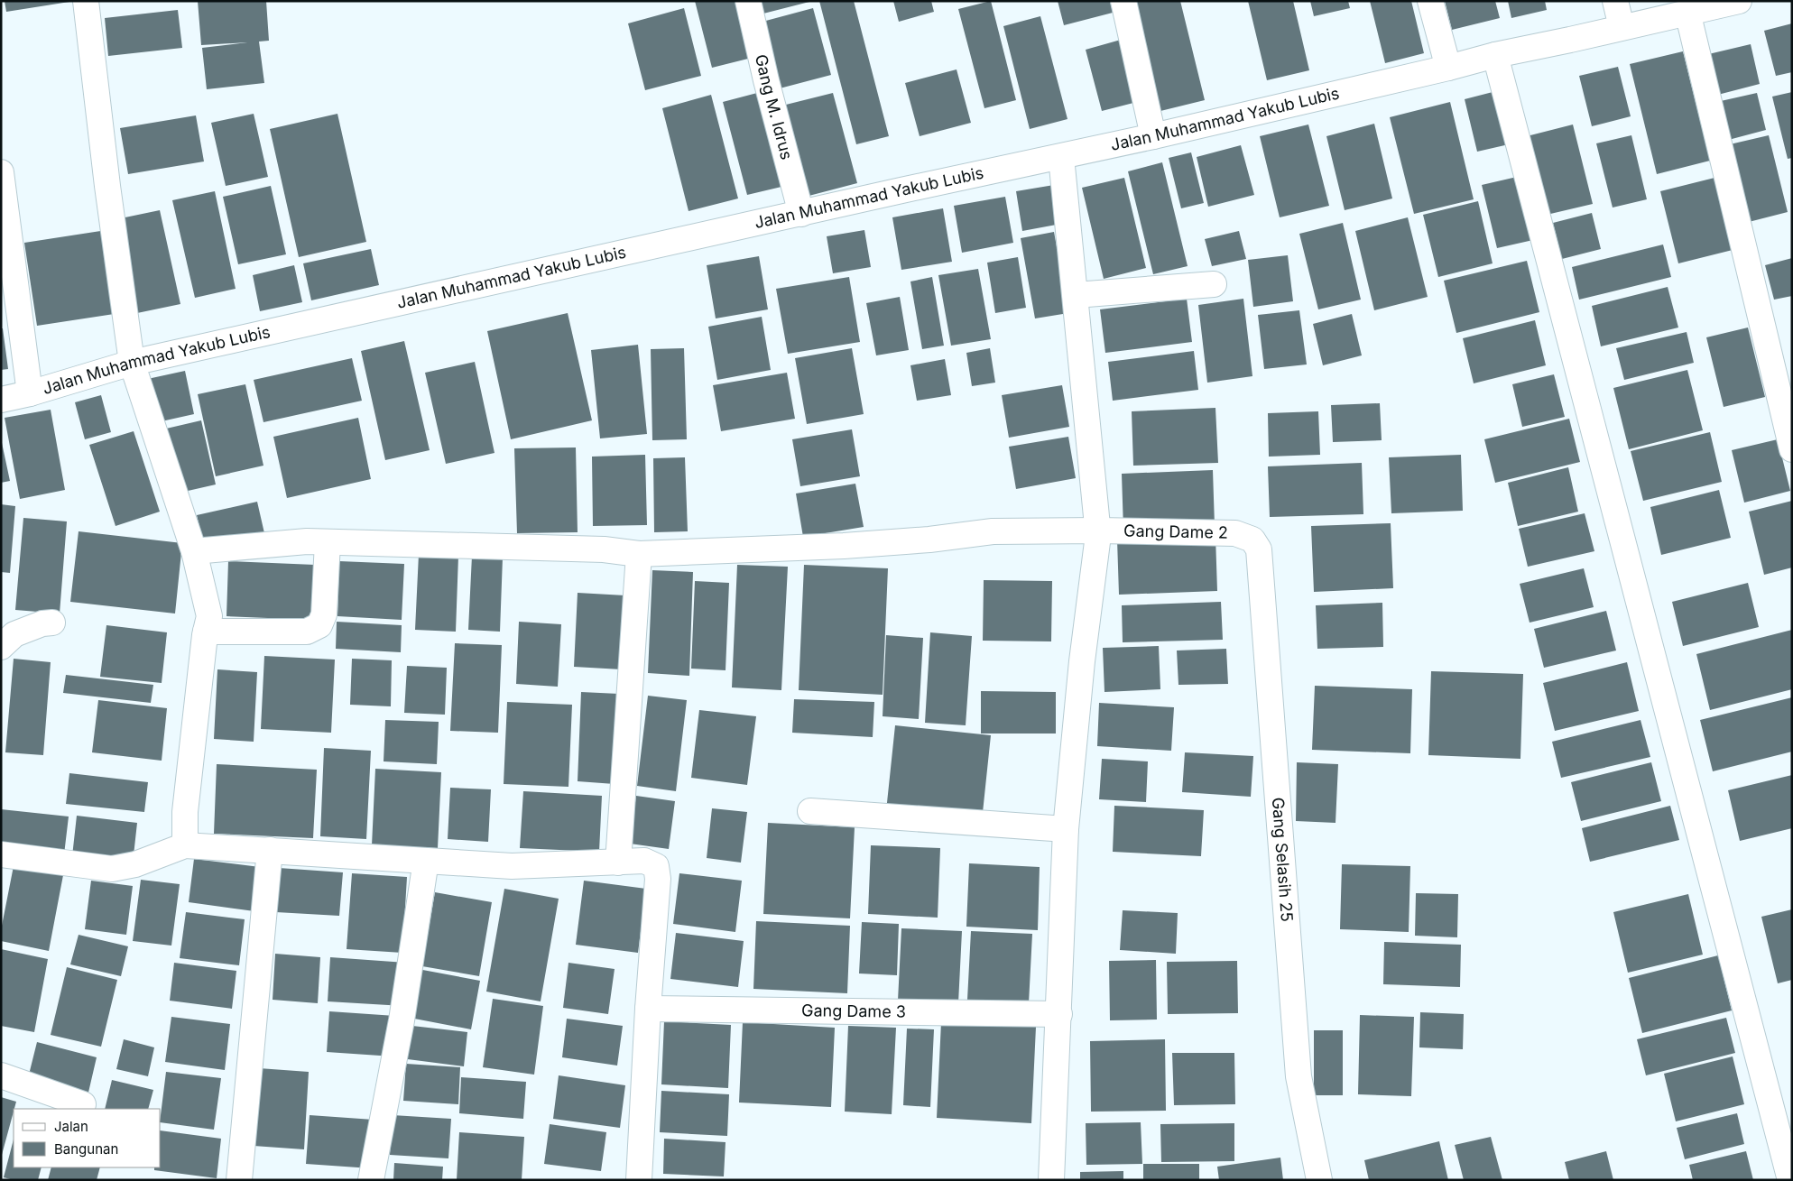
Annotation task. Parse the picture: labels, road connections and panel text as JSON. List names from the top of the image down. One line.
{"streets":{"street":["Gang M. Idrus","Jalan Muhammad Yakub Lubis","Gang Dame 2","Gang Selasih 25","Gang Dame 3"]},"crossings":[["Gang M. Idrus","Jalan Muhammad Yakub Lubis"],["Gang Dame 2","Gang Selasih 25"]],"legend":["Jalan","Bangunan"]}
